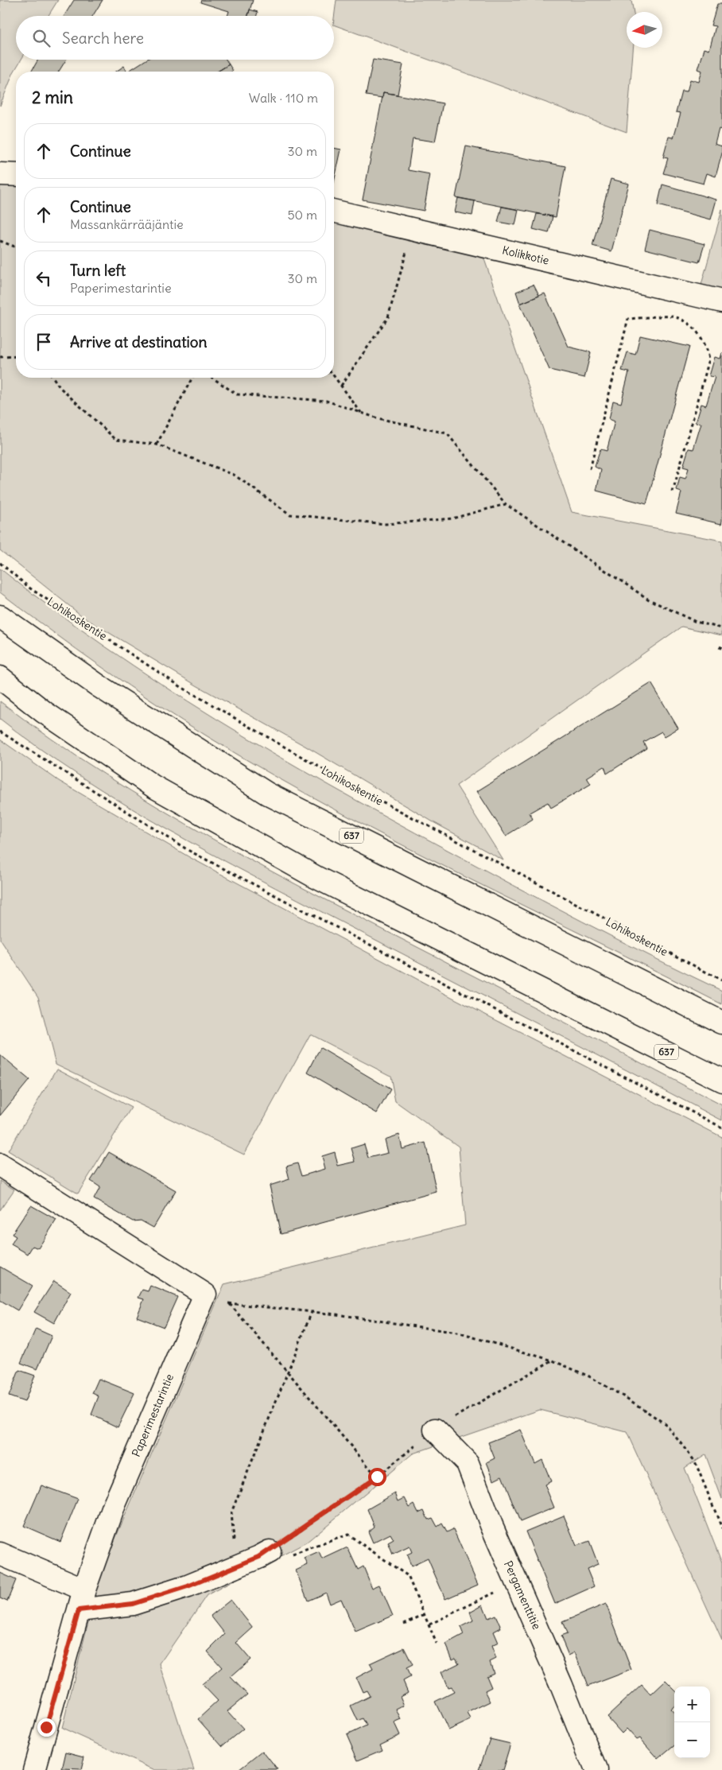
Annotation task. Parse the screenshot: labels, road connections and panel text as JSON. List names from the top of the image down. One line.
{"streets":{"street":["Kolikkotie","637","Paperimestarintie","Pergamenttitie"],"path":["Lohikoskentie"]},"north":"left","page":{"search":"Search here","heading":["2 min","Walk · 110 m"],"list":[["Continue","30 m"],["Continue","Massankärrääjäntie","50 m"],["Turn left","Paperimestarintie","30 m"],"Arrive at destination"],"map_buttons":["+","−"]}}
